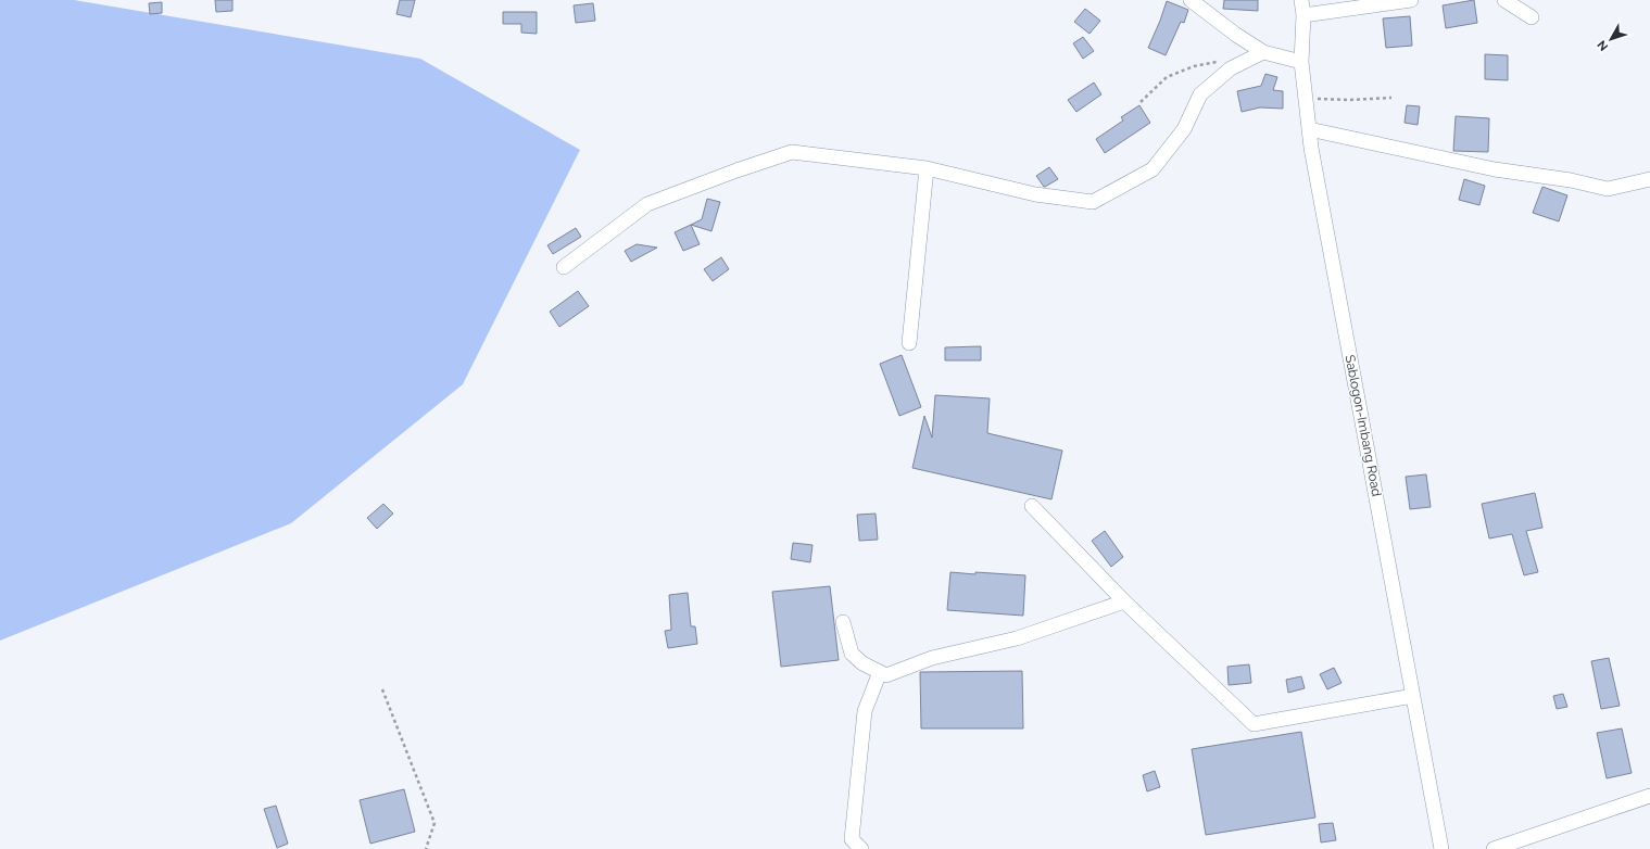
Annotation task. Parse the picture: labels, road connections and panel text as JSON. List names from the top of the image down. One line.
{"streets":{"street":["Sablogon-Imbang Road"]},"north":"bottom left"}
